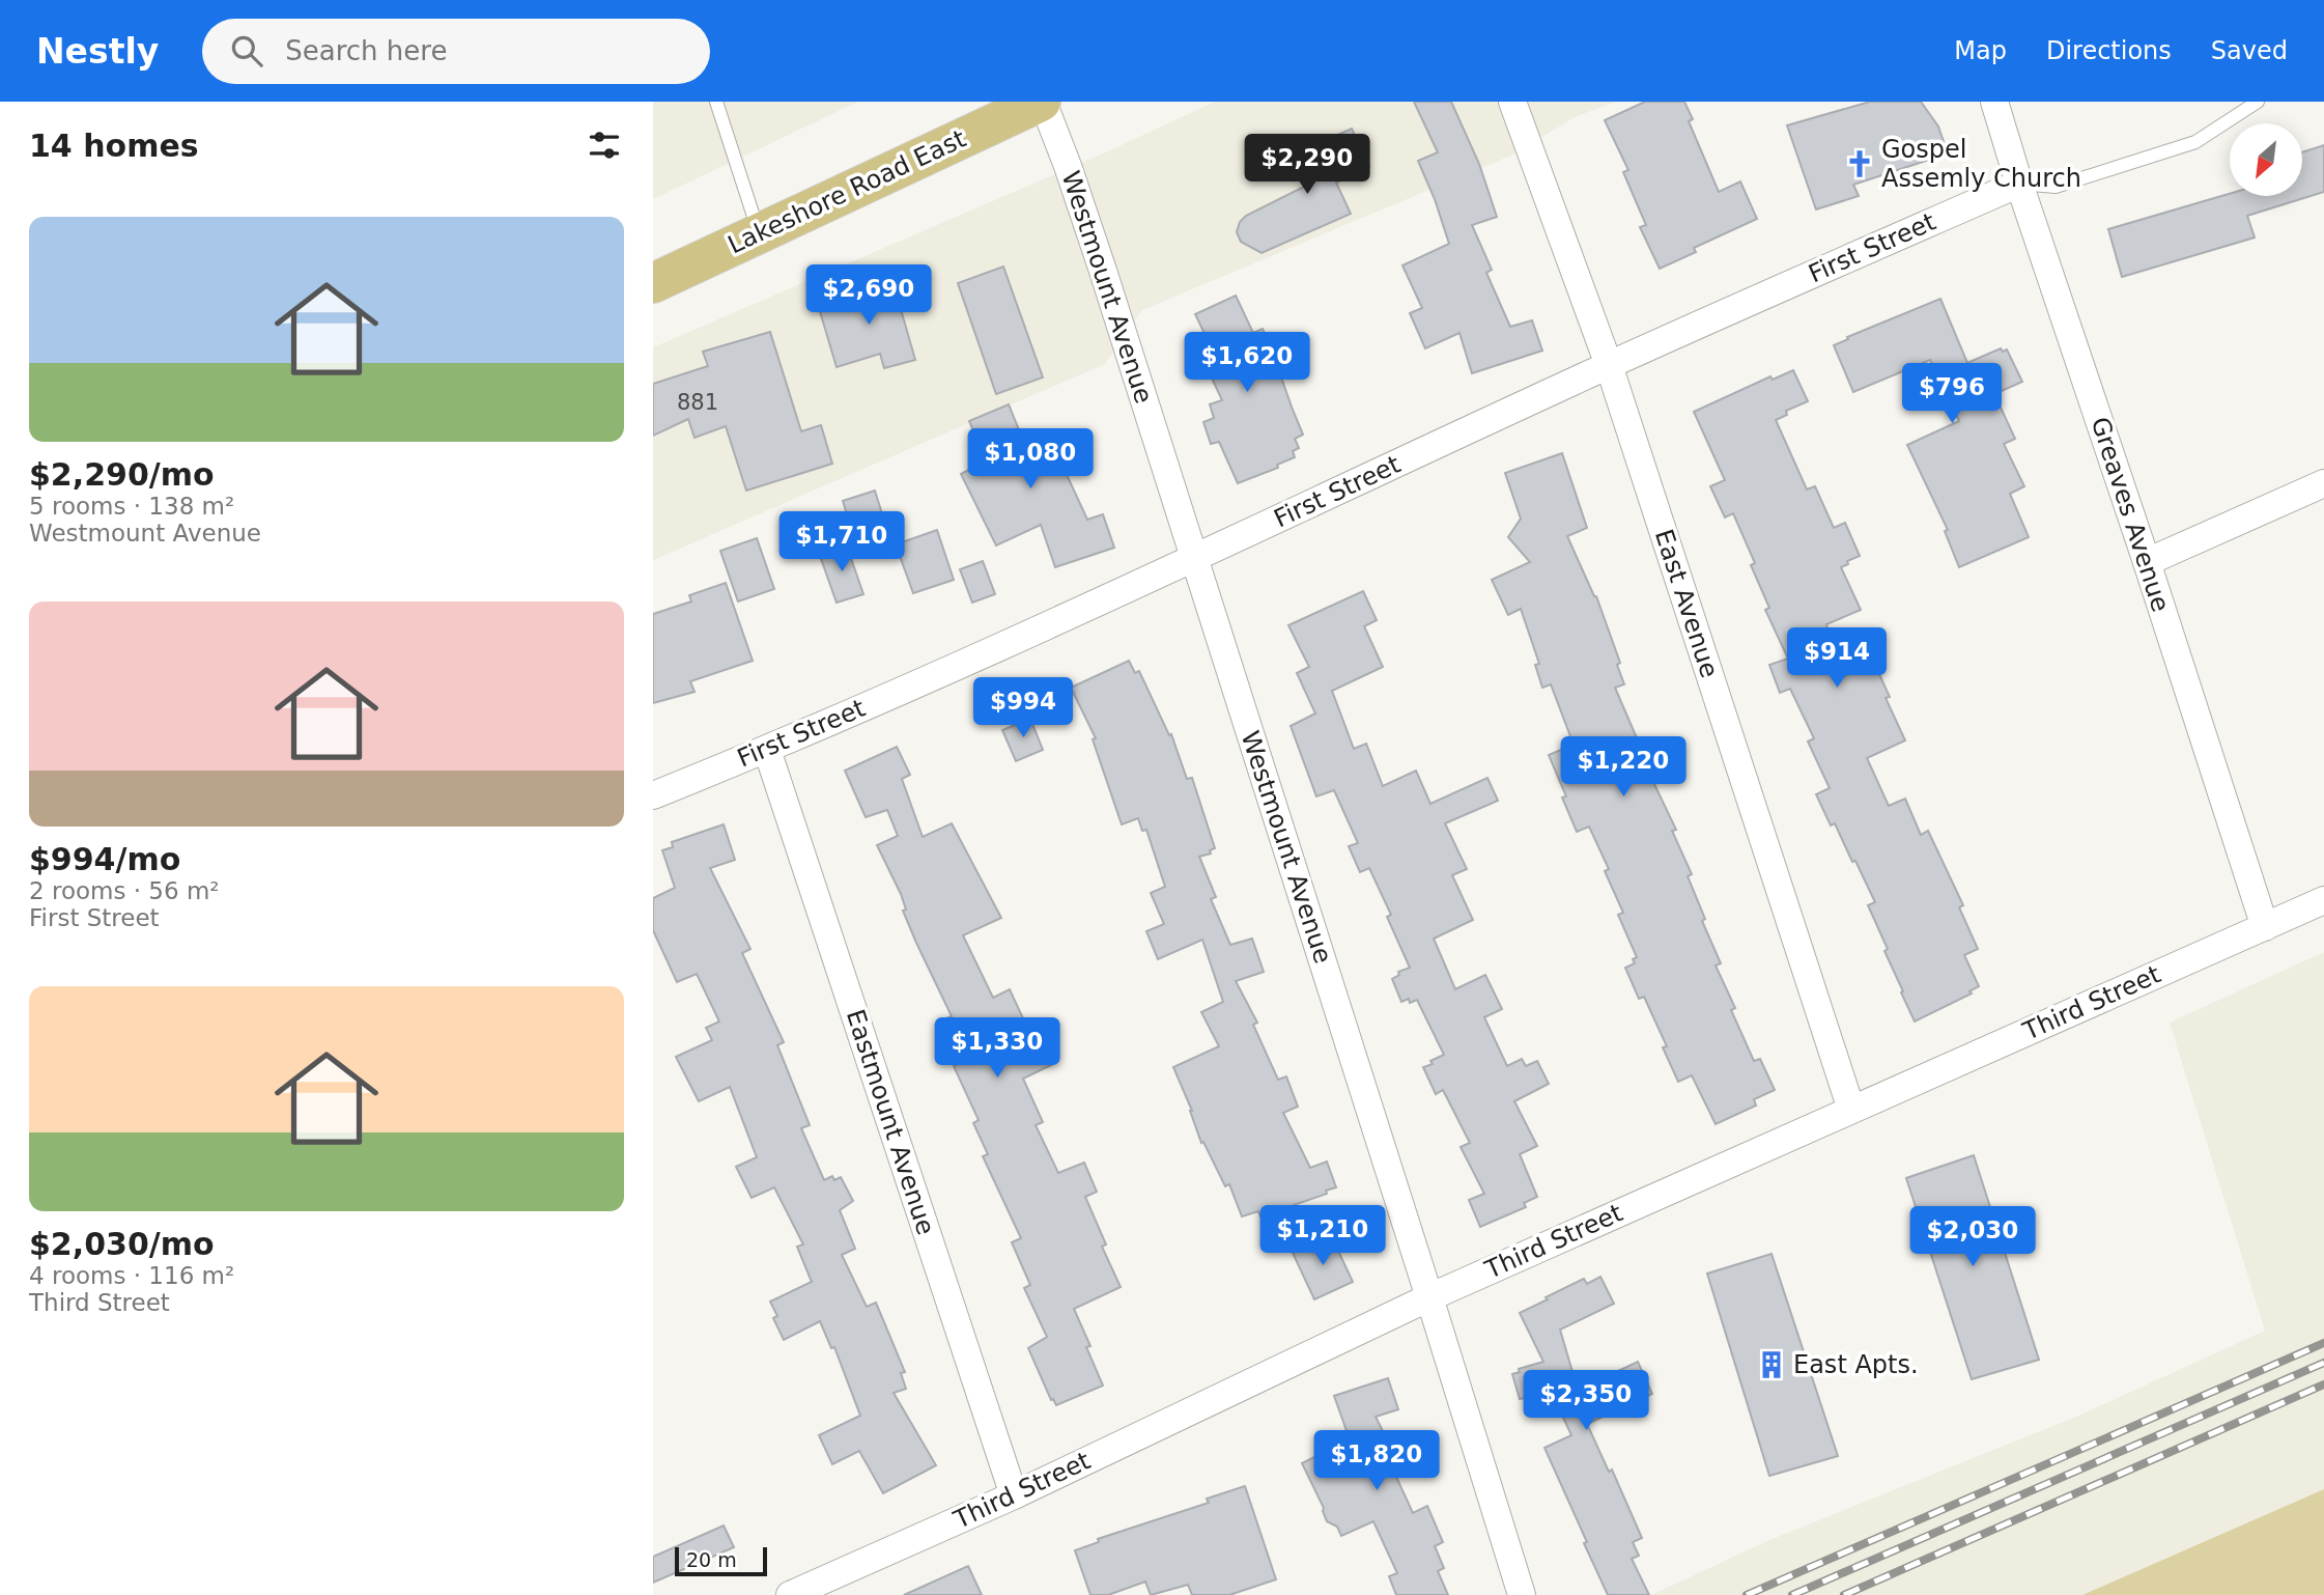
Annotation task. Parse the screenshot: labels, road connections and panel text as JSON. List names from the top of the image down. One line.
{"streets":{"main road":["Lakeshore Road East"],"street":["First Street","Westmount Avenue","Greaves Avenue","East Avenue","Third Street","Eastmount Avenue"]},"crossings":[["Lakeshore Road East","Westmount Avenue"],["First Street","Westmount Avenue"],["First Street","Greaves Avenue"],["First Street","East Avenue"],["First Street","Eastmount Avenue"],["Westmount Avenue","Third Street"],["Greaves Avenue","Third Street"],["East Avenue","Third Street"],["Third Street","Eastmount Avenue"]],"places":{"church":["Gospel Assemly Church"],"building":["East Apts."]},"house_numbers":["881"],"scale_bar":"20 m","north":"bottom left","page":{"header":"Nestly","search":"Search here","nav":["Map","Directions","Saved"],"heading":"14 homes","price":["$2,290","$2,690","$1,620","$796","$1,080","$1,710","$914","$994","$1,220","$1,330","$1,210","$2,030","$2,350","$1,820"],"list":[{"name":"$2,290/mo","note":"5 rooms · 138 m² · Westmount Avenue"},{"name":"$994/mo","note":"2 rooms · 56 m² · First Street"},{"name":"$2,030/mo","note":"4 rooms · 116 m² · Third Street"}],"scale":"20 m"}}
